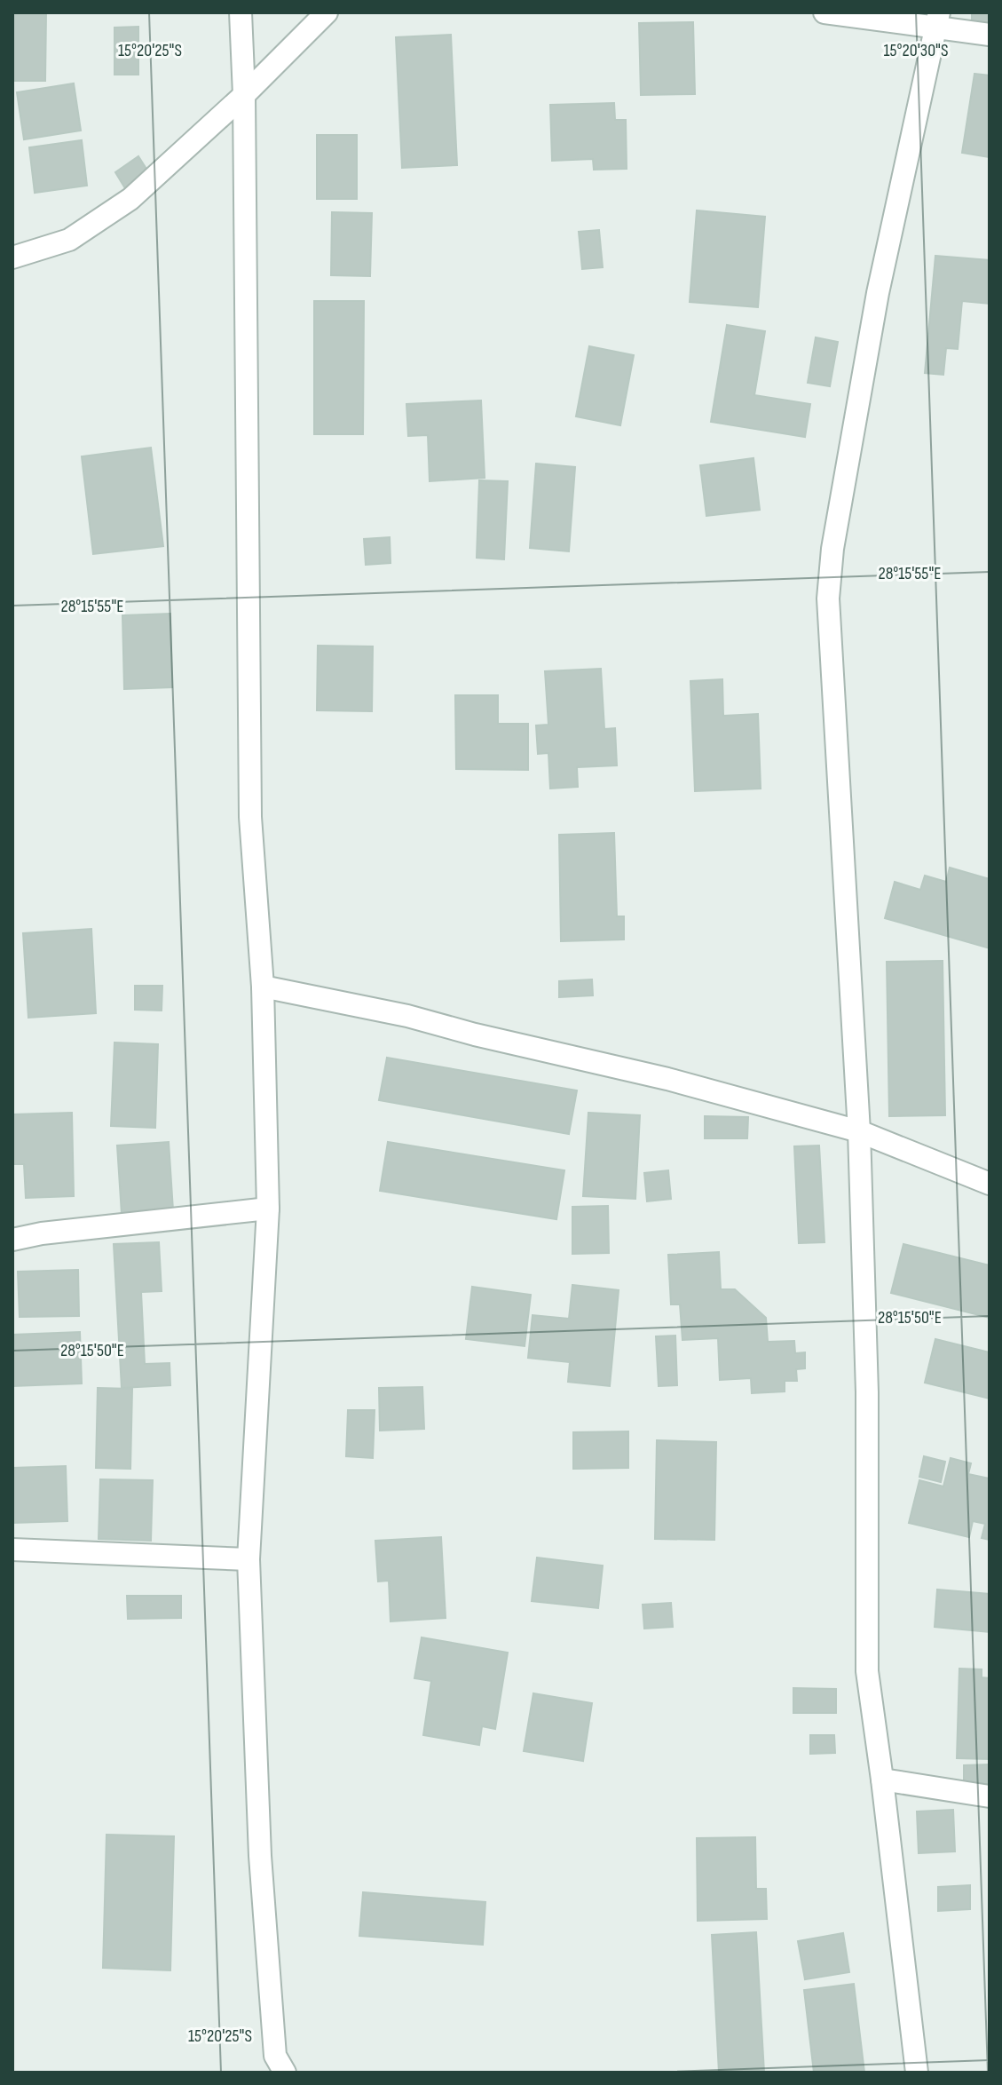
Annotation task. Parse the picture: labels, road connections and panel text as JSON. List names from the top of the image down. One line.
{"coordinates":["15°20'25\"S","15°20'30\"S","28°15'55\"E","28°15'50\"E"]}
